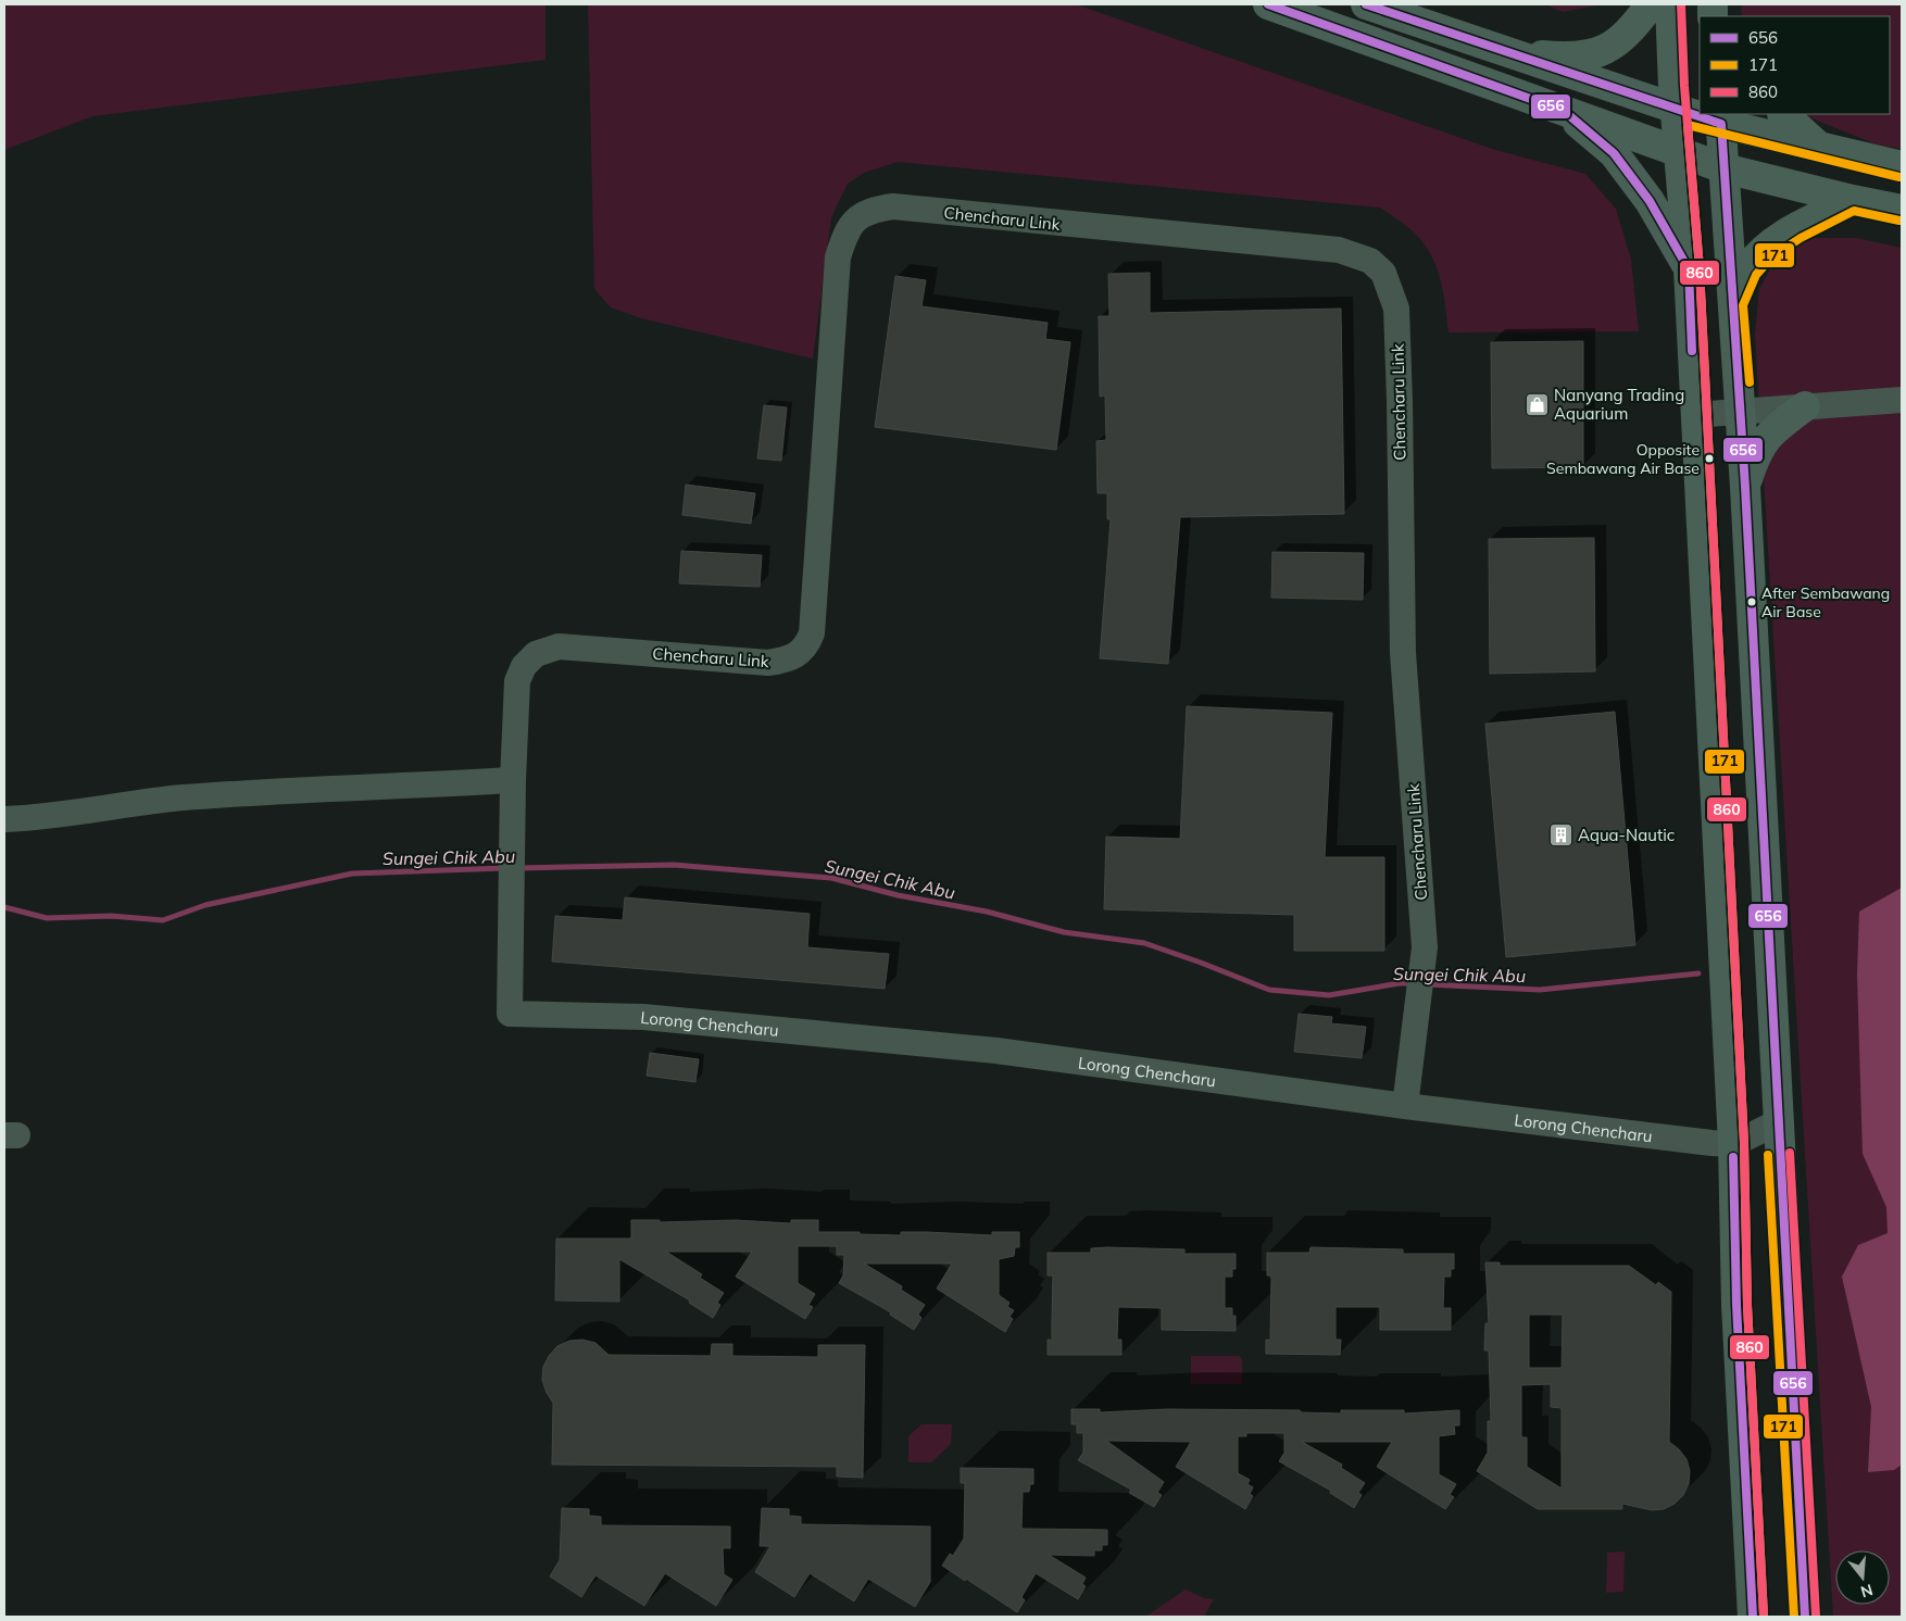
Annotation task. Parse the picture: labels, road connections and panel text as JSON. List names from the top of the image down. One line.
{"streets":{"street":["Chencharu Link","Lorong Chencharu"]},"crossings":[["Chencharu Link","Lorong Chencharu"]],"water":["Sungei Chik Abu"],"places":{"shop":["Nanyang Trading Aquarium"],"other":["Opposite Sembawang Air Base","After Sembawang Air Base"],"building":["Aqua-Nautic"]},"lines":["transit line 656","transit line 860","transit line 171"],"legend":["656","171","860"],"north":"bottom"}
